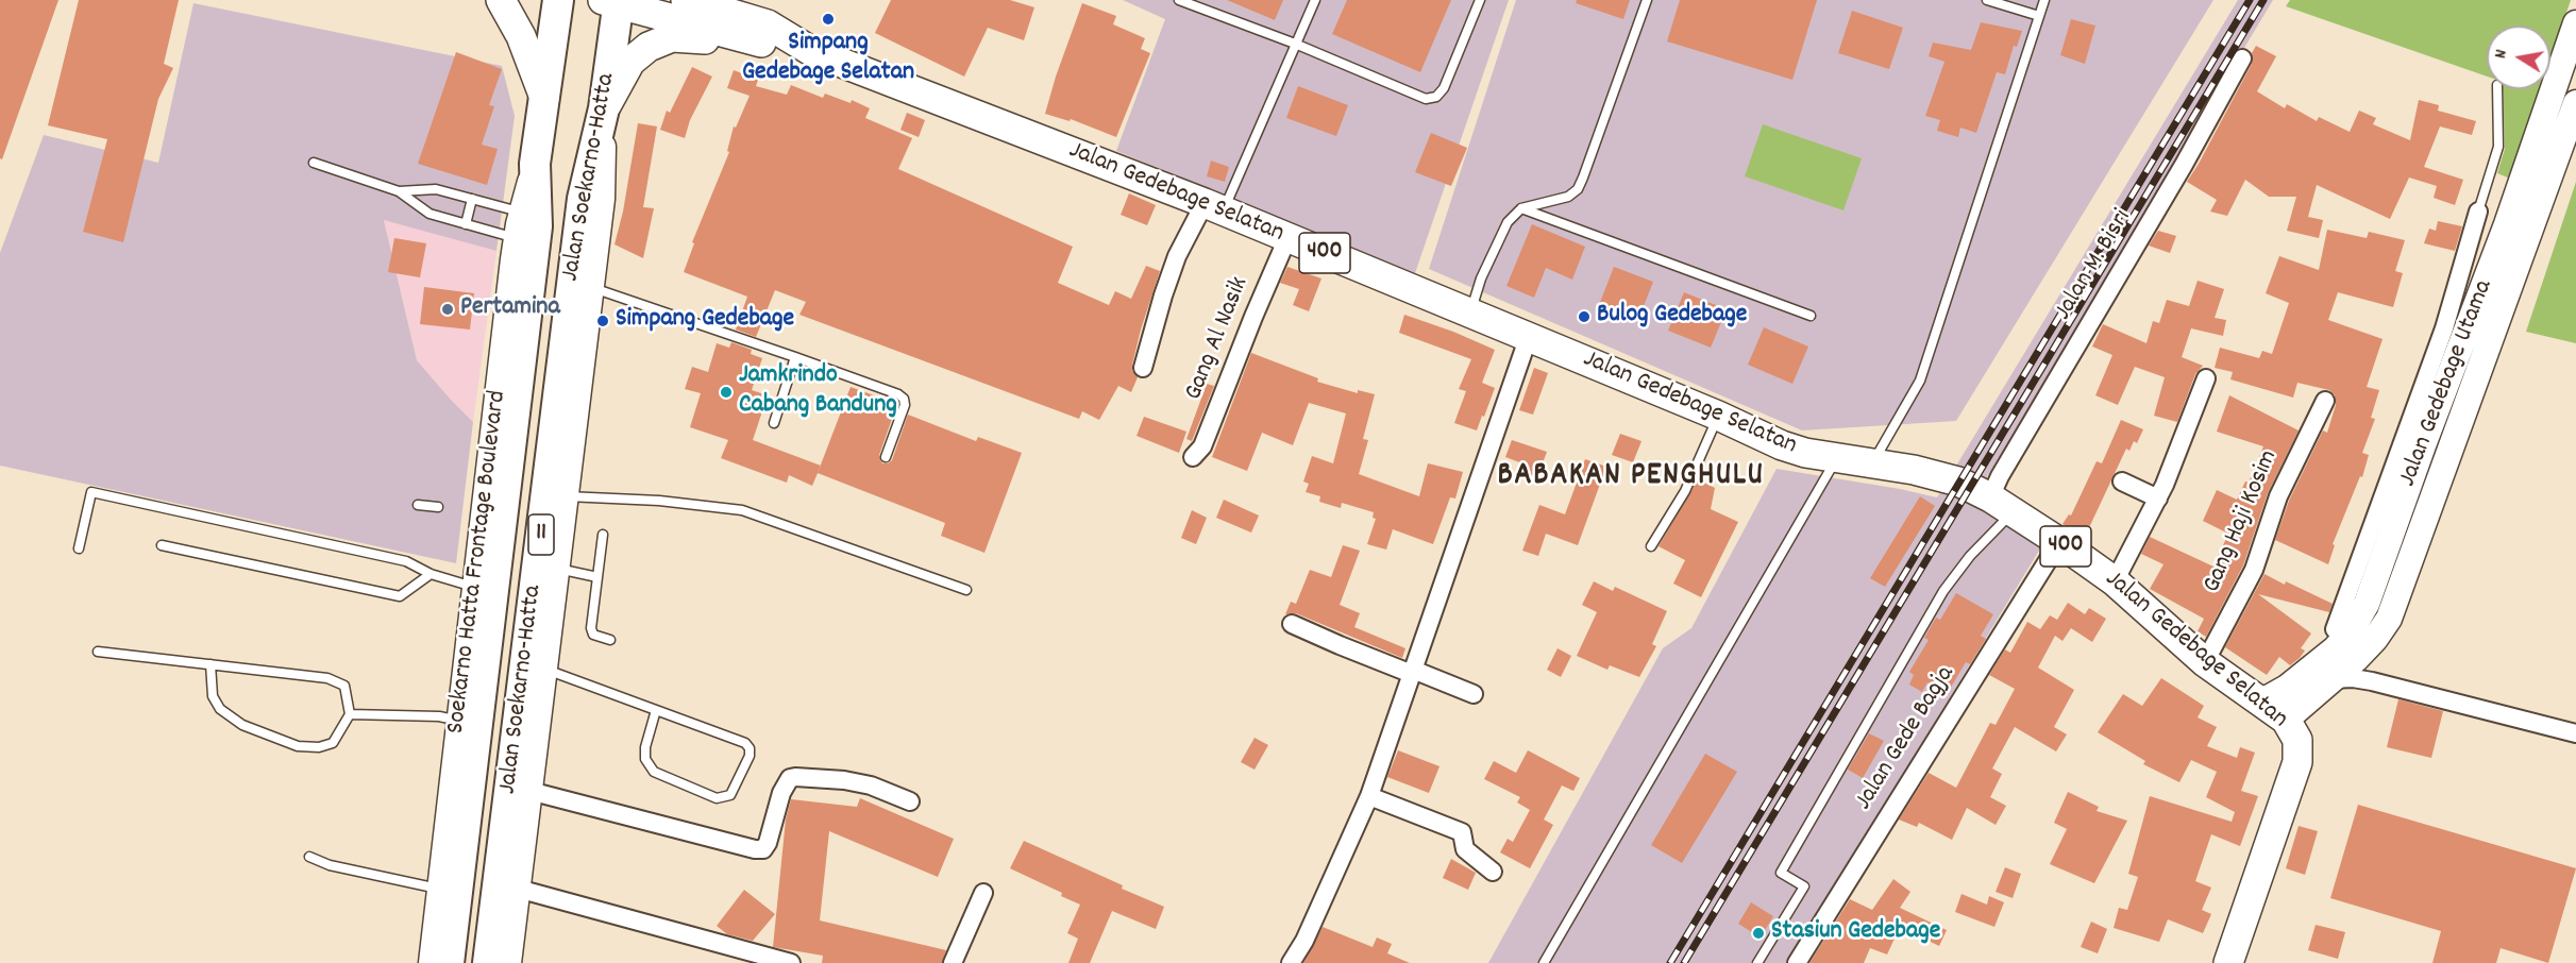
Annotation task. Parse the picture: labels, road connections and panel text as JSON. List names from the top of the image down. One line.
{"streets":{"highway":["Jalan Soekarno-Hatta","11"],"main road":["Jalan Gedebage Selatan","400","Jalan Gedebage Utama","Soekarno Hatta Frontage Boulevard"],"street":["Jalan M. Bisri","Gang Al Nasik","Gang Haji Kosim","Jalan Gede Bagja"]},"crossings":[["Jalan Soekarno-Hatta","Jalan Gedebage Selatan"],["Jalan Soekarno-Hatta","Soekarno Hatta Frontage Boulevard"],["Jalan Gedebage Selatan","Jalan M. Bisri"],["Jalan Gedebage Selatan","Gang Al Nasik"],["Jalan Gedebage Selatan","Jalan Gedebage Utama"],["Jalan Gedebage Selatan","Gang Haji Kosim"],["Jalan Gedebage Selatan","Jalan Gede Bagja"]],"districts":["BABAKAN PENGHULU"],"places":["Simpang Gedebage Selatan","Pertamina","Bulog Gedebage","Simpang Gedebage","Jamkrindo Cabang Bandung","Stasiun Gedebage"],"north":"left"}
